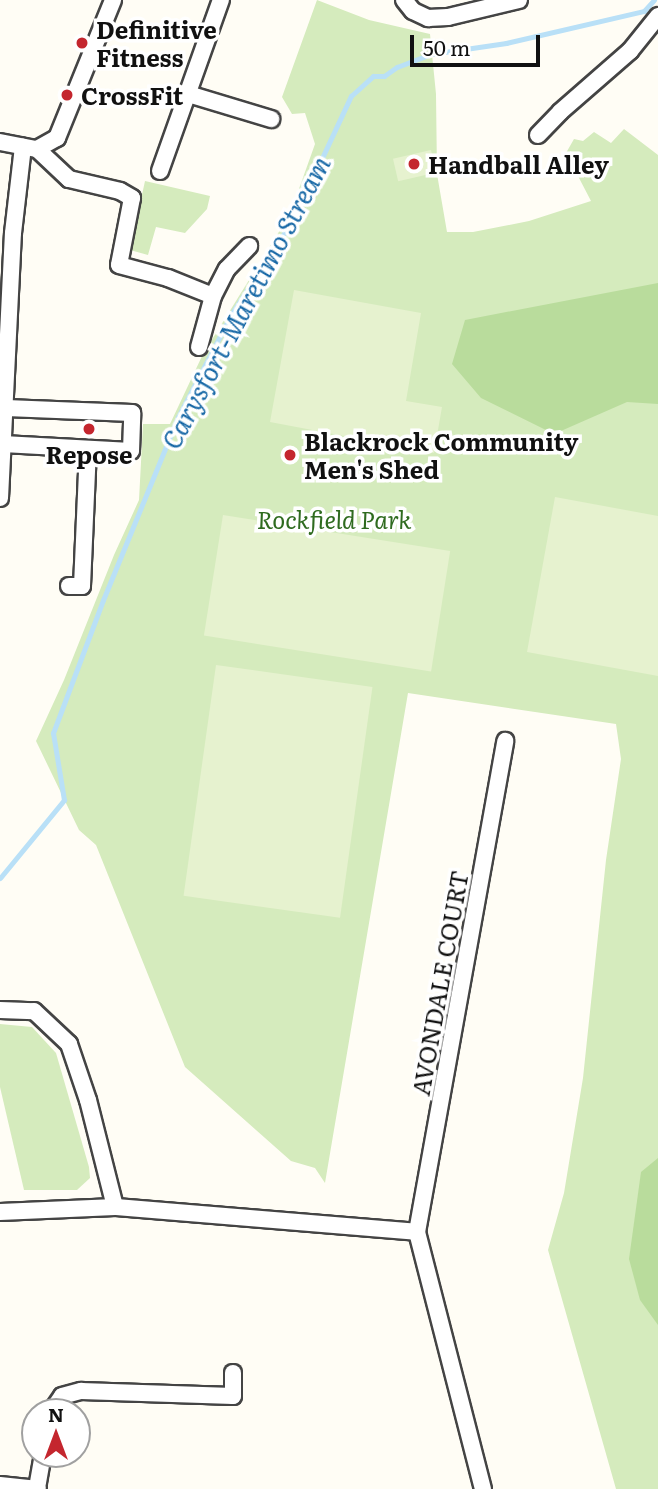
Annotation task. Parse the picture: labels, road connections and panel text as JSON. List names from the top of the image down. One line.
{"streets":{"street":["AVONDALE COURT"]},"water":["Carysfort-Maretimo Stream"],"parks":["Rockfield Park"],"places":["Definitive Fitness","CrossFit","Handball Alley","Repose","Blackrock Community Men's Shed"],"scale_bar":"50 m","north":"top"}
